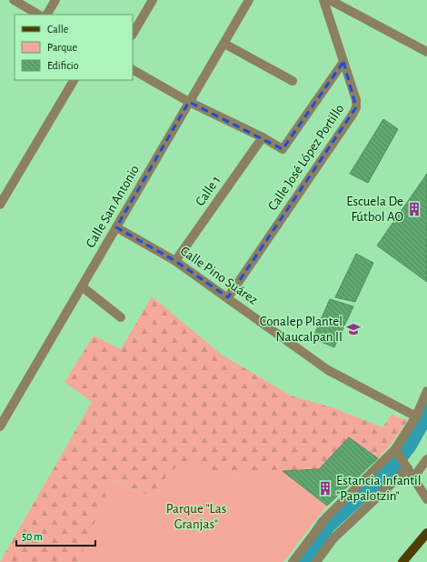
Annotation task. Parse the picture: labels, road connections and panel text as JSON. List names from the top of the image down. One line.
{"streets":{"street":["Calle José López Portillo","Calle 1","Calle San Antonio","Calle Pino Suárez"]},"crossings":[["Calle José López Portillo","Calle Pino Suárez"],["Calle 1","Calle Pino Suárez"],["Calle San Antonio","Calle Pino Suárez"]],"parks":["Parque \"Las Granjas\""],"places":{"building":["Escuela De Fútbol AO","Estancia Infantil \"Papalotzin\""],"school or university":["Conalep Plantel Naucalpan II"]},"legend":["Calle","Parque","Edificio"],"scale_bar":"50 m"}
